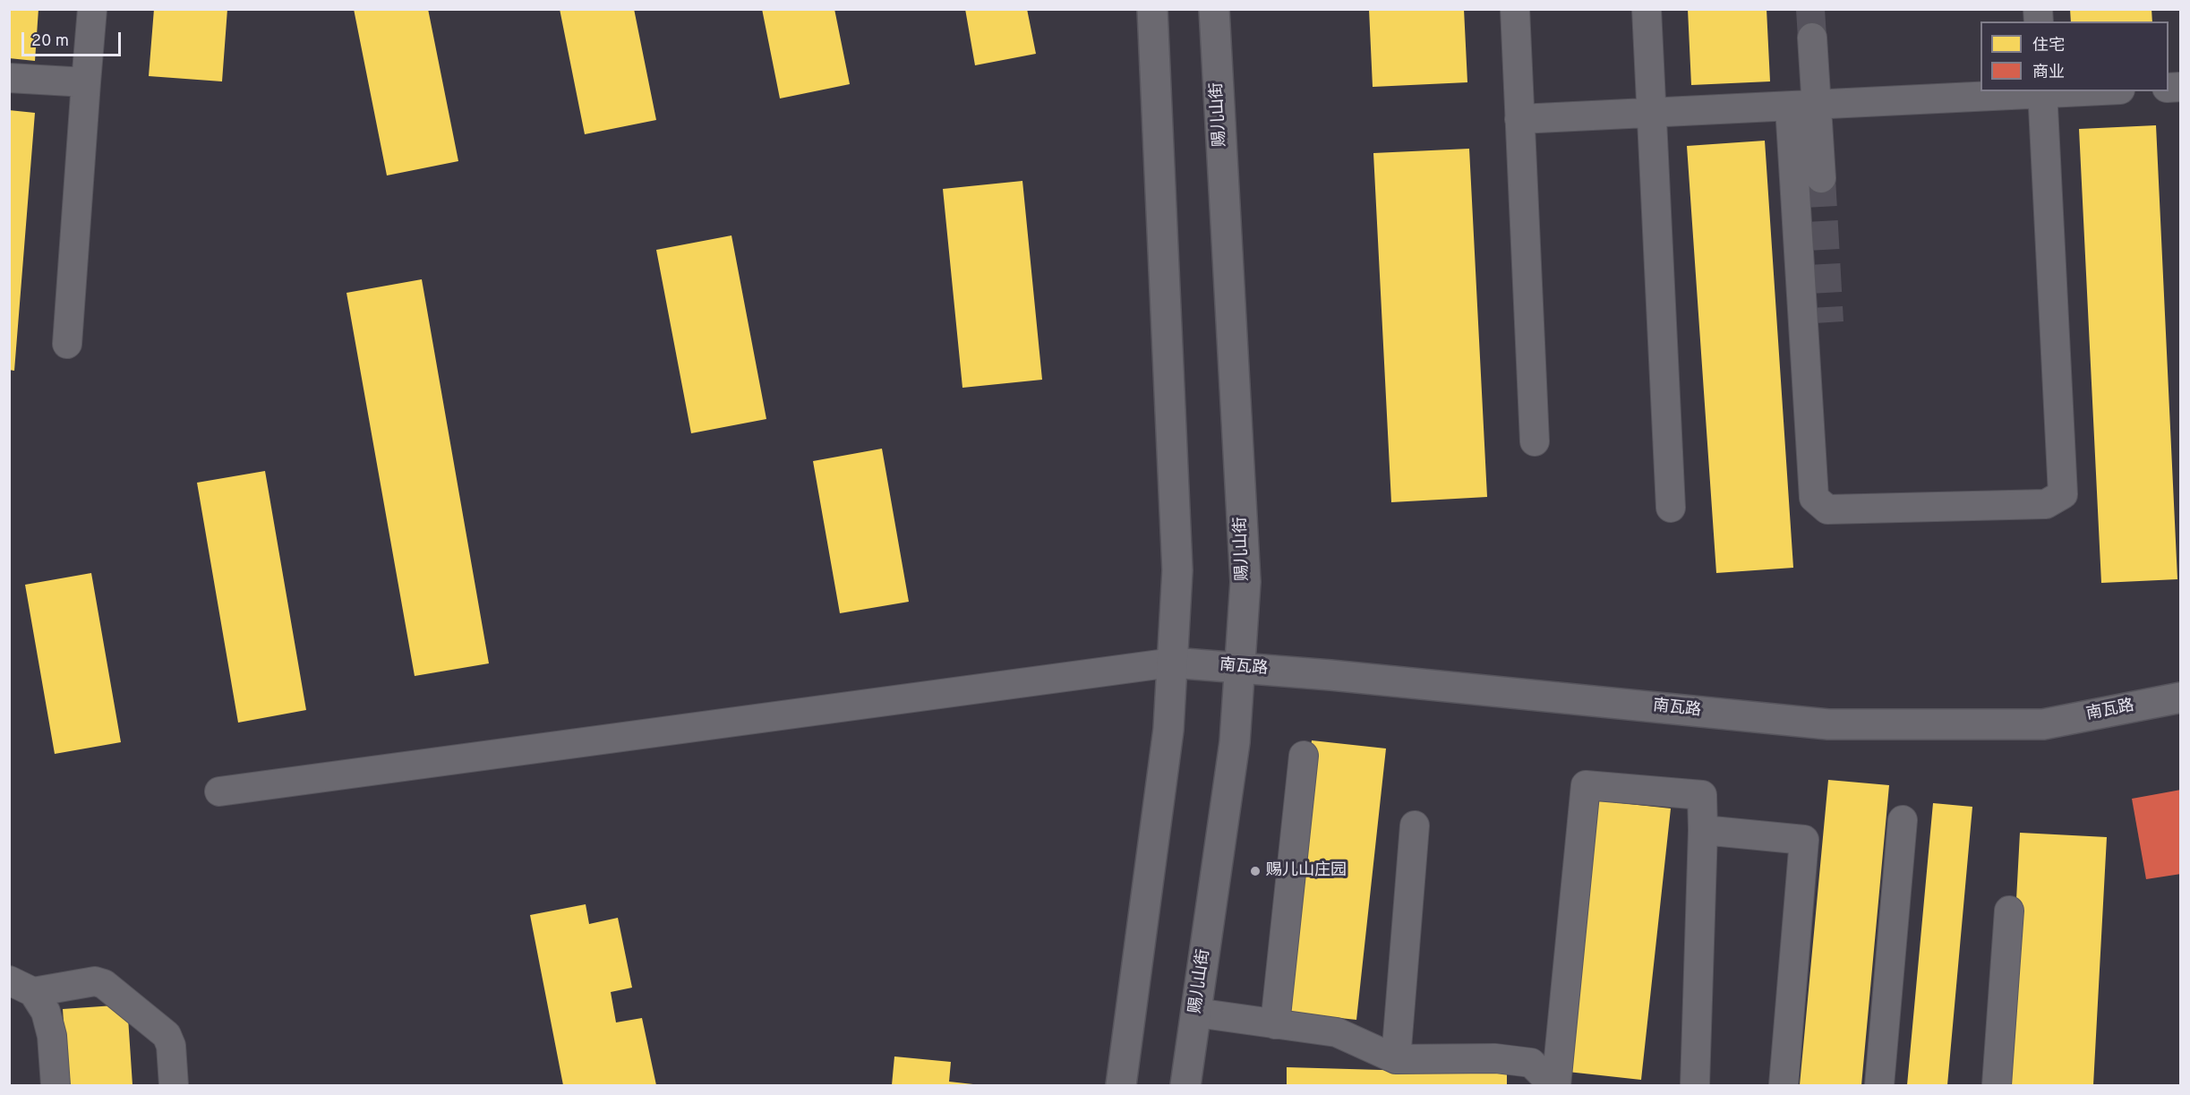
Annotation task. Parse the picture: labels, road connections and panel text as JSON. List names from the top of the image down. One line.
{"streets":{"main road":["赐儿山街","南瓦路"]},"crossings":[["赐儿山街","南瓦路"]],"places":["赐儿山庄园"],"legend":["住宅","商业"],"scale_bar":"20 m"}
